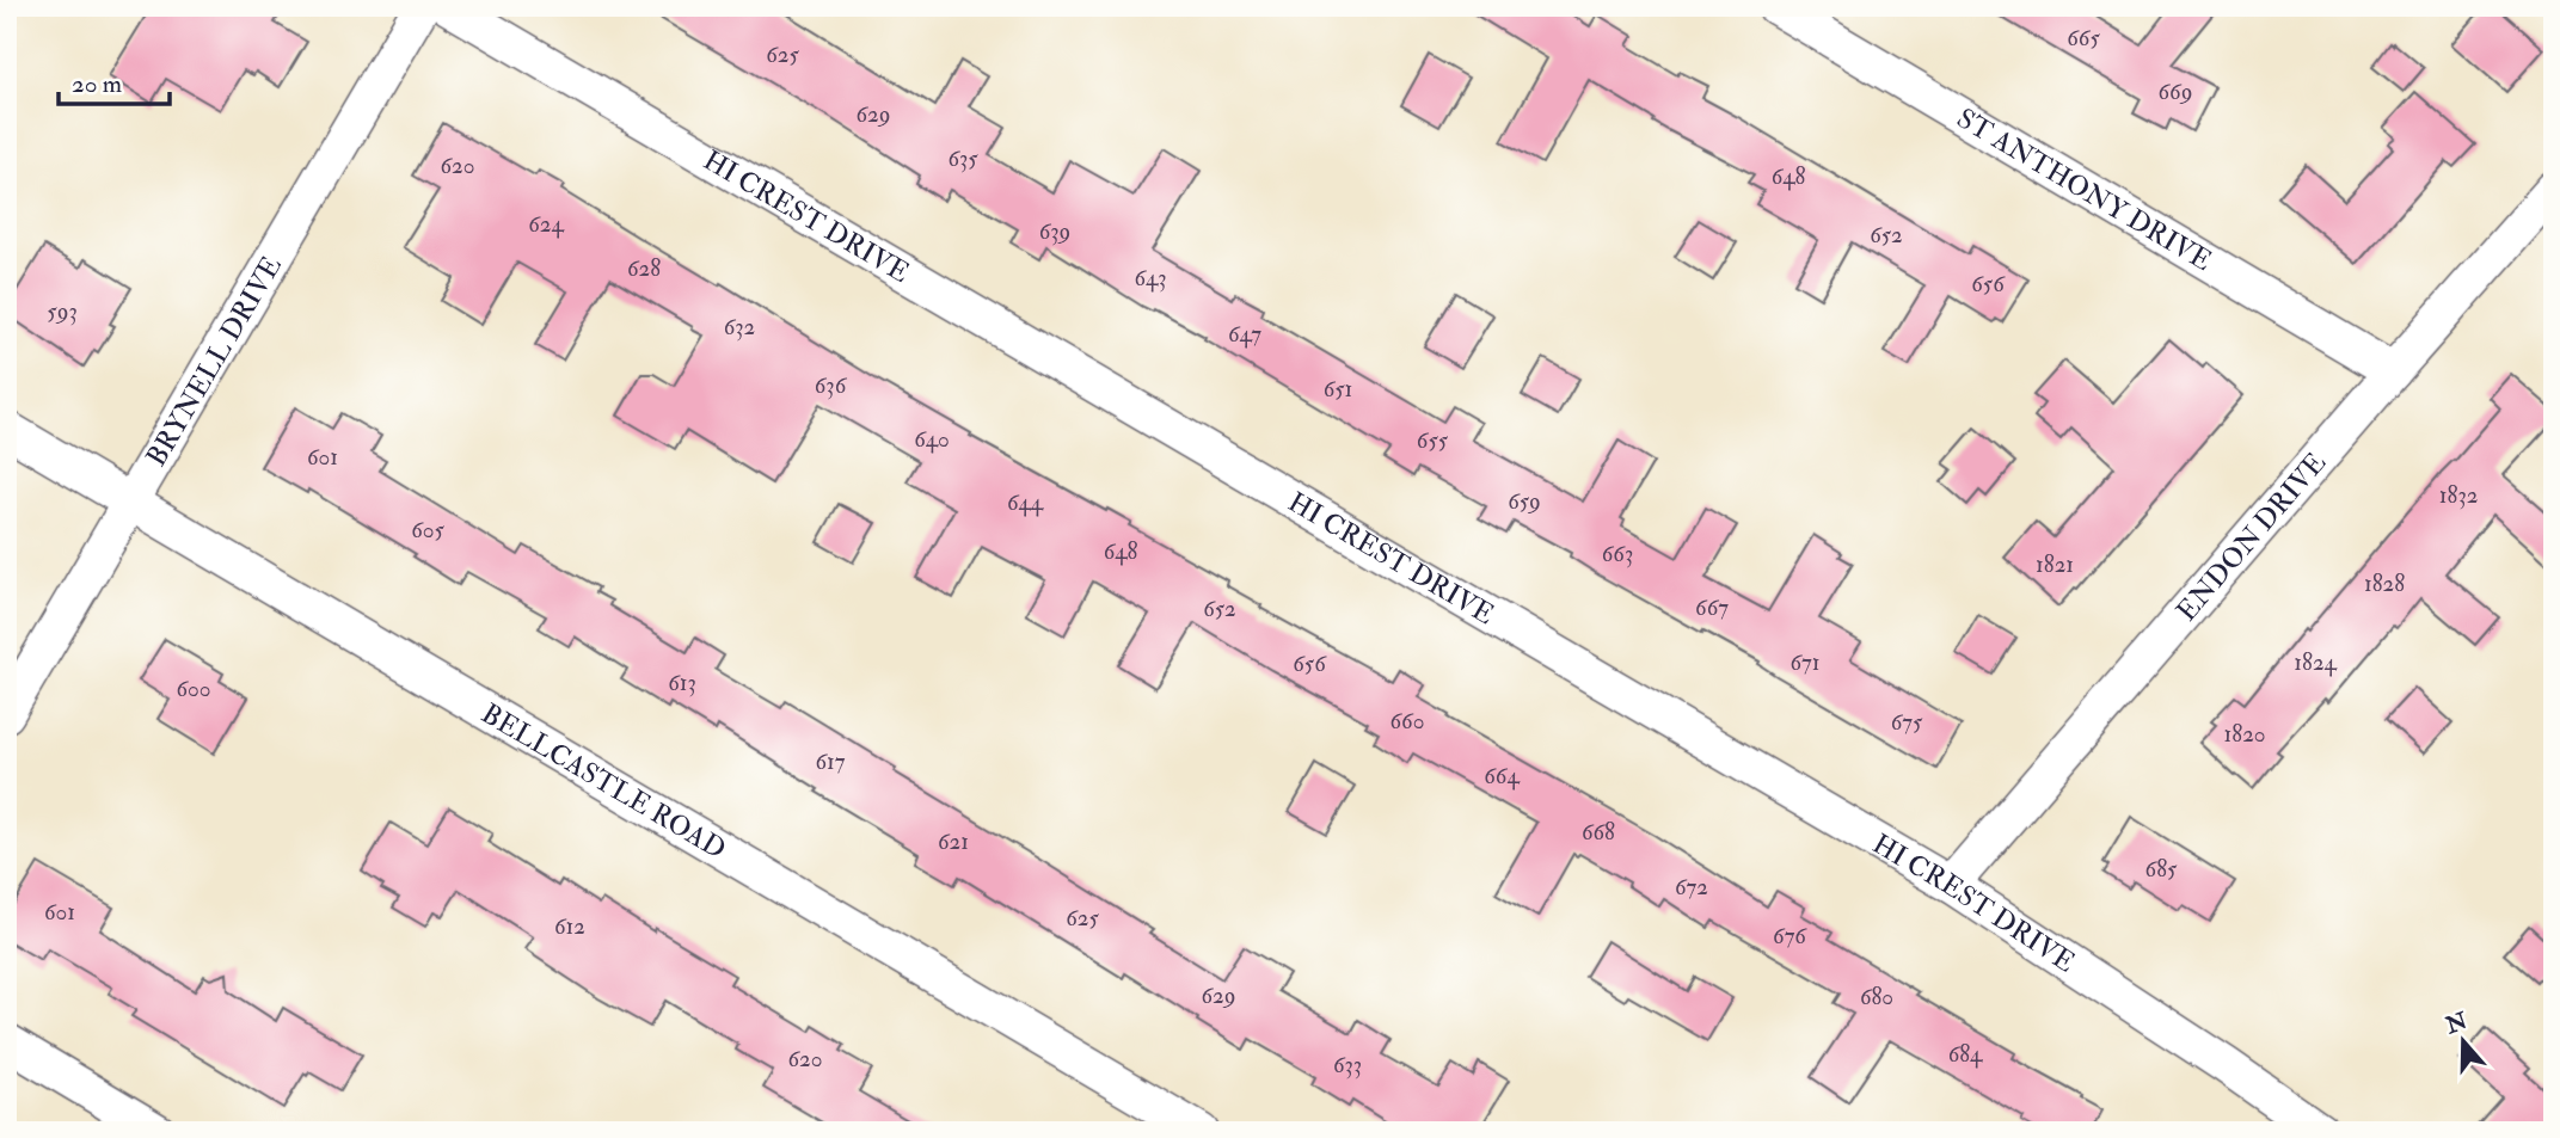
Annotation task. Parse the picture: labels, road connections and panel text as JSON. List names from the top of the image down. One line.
{"streets":{"street":["ST ANTHONY DRIVE","HI CREST DRIVE","BRYNELL DRIVE","ENDON DRIVE","BELLCASTLE ROAD"]},"crossings":[["ST ANTHONY DRIVE","ENDON DRIVE"],["HI CREST DRIVE","ENDON DRIVE"],["BRYNELL DRIVE","BELLCASTLE ROAD"]],"house_numbers":["665","625","669","629","635","620","648","624","639","652","628","643","656","593","632","647","636","651","640","655","601","1832","659","644","605","648","663","1821","1828","667","652","671","1824","656","613","600","660","675","1820","617","664","668","621","685","672","601","625","612","676","629","680","684","620","633"],"scale_bar":"20 m","north":"top"}
